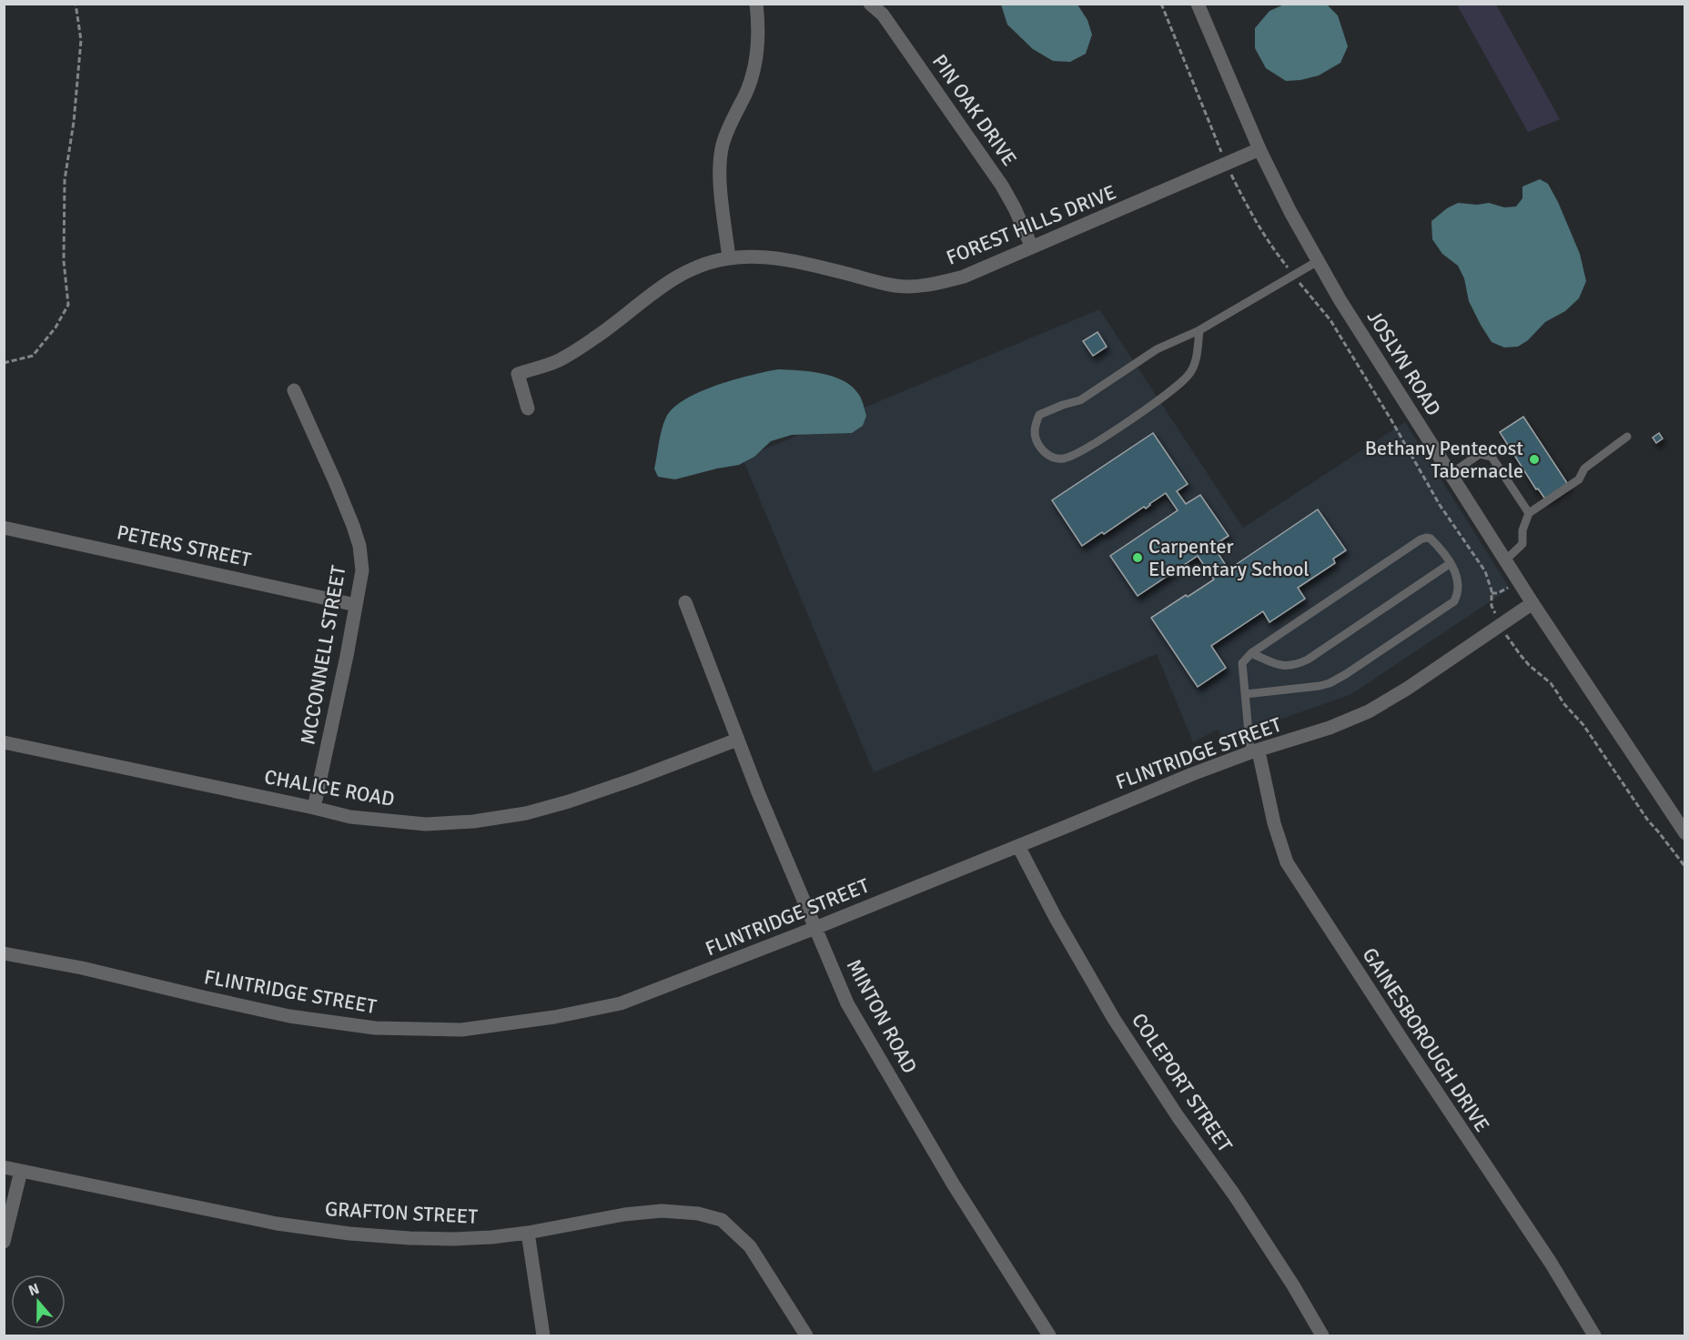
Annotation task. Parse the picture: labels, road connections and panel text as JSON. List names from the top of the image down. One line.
{"streets":{"street":["PIN OAK DRIVE","FOREST HILLS DRIVE","JOSLYN ROAD","PETERS STREET","MCCONNELL STREET","FLINTRIDGE STREET","CHALICE ROAD","MINTON ROAD","GAINESBOROUGH DRIVE","COLEPORT STREET","GRAFTON STREET"]},"crossings":[["PIN OAK DRIVE","FOREST HILLS DRIVE"],["FOREST HILLS DRIVE","JOSLYN ROAD"],["JOSLYN ROAD","FLINTRIDGE STREET"],["PETERS STREET","MCCONNELL STREET"],["MCCONNELL STREET","CHALICE ROAD"],["FLINTRIDGE STREET","MINTON ROAD"],["FLINTRIDGE STREET","GAINESBOROUGH DRIVE"],["FLINTRIDGE STREET","COLEPORT STREET"],["CHALICE ROAD","MINTON ROAD"]],"places":["Bethany Pentecost Tabernacle","Carpenter Elementary School"],"north":"top"}
